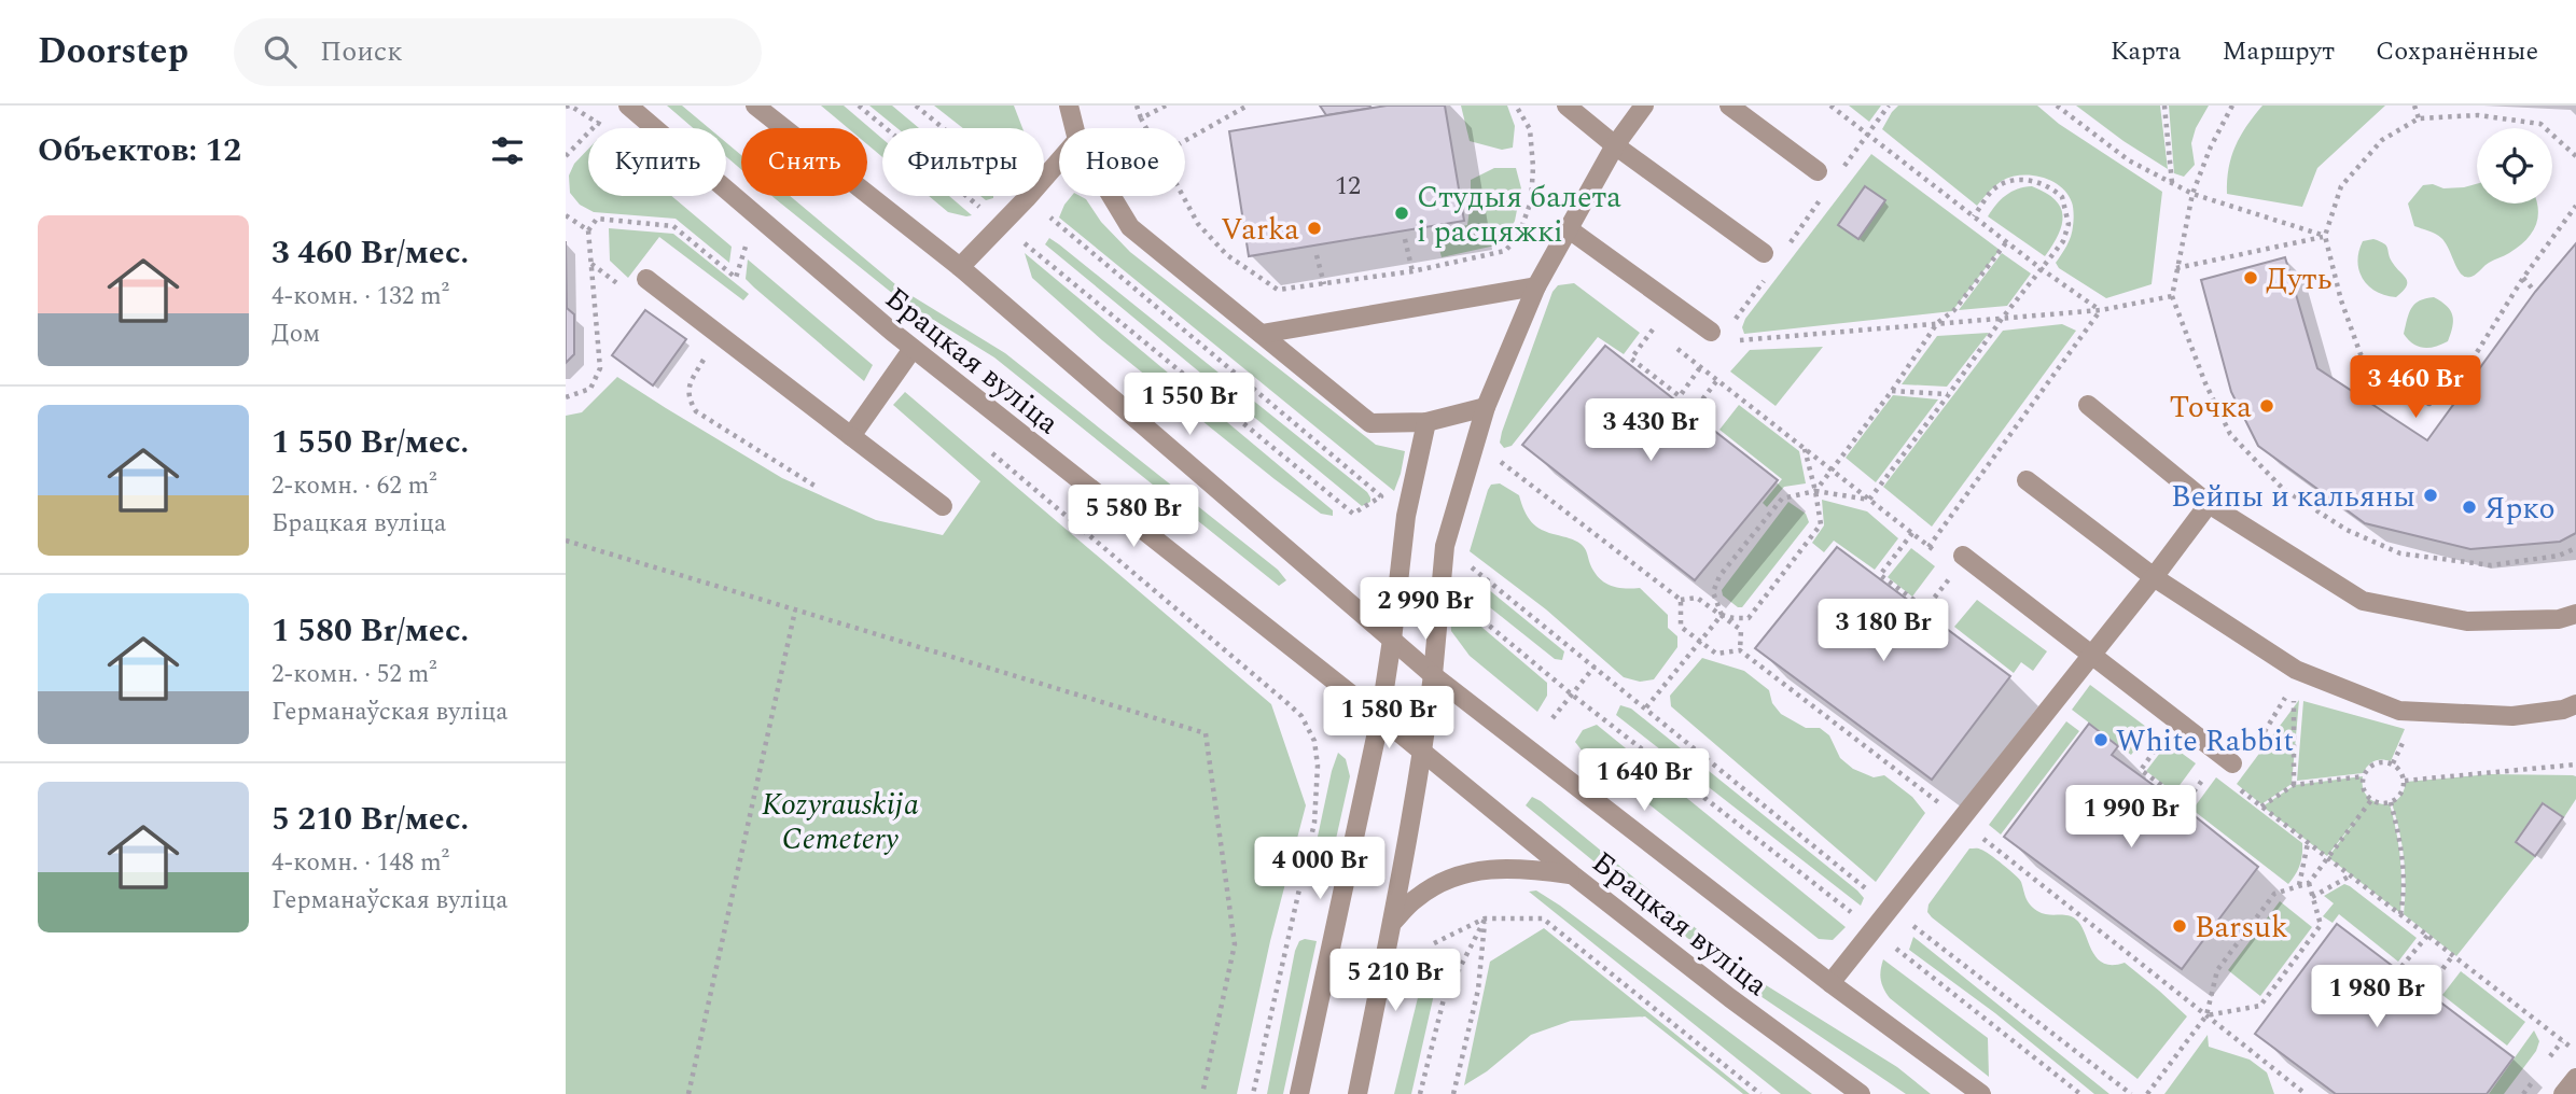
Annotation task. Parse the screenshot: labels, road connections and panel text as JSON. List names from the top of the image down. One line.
{"streets":{"street":["Брацкая вуліца"]},"parks":["Kozyrauskija Cemetery"],"places":["Студыя балета і расцяжкі","Varka","Дуть","Точка","Вейпы и кальяны","Ярко","White Rabbit","Barsuk"],"house_numbers":["12"],"page":{"header":"Doorstep","search":"Поиск","nav":["Карта","Маршрут","Сохранённые"],"heading":"Объектов: 12","chip":["Купить","Снять","Фильтры","Новое"],"list":[{"name":"3 460 Br/мес.","note":"4-комн. · 132 m² · Дом"},{"name":"1 550 Br/мес.","note":"2-комн. · 62 m² · Брацкая вуліца"},{"name":"1 580 Br/мес.","note":"2-комн. · 52 m² · Германаўская вуліца"},{"name":"5 210 Br/мес.","note":"4-комн. · 148 m² · Германаўская вуліца"}],"price":["3 460 Br","1 550 Br","3 430 Br","5 580 Br","2 990 Br","3 180 Br","1 580 Br","1 640 Br","1 990 Br","4 000 Br","5 210 Br","1 980 Br"]}}
